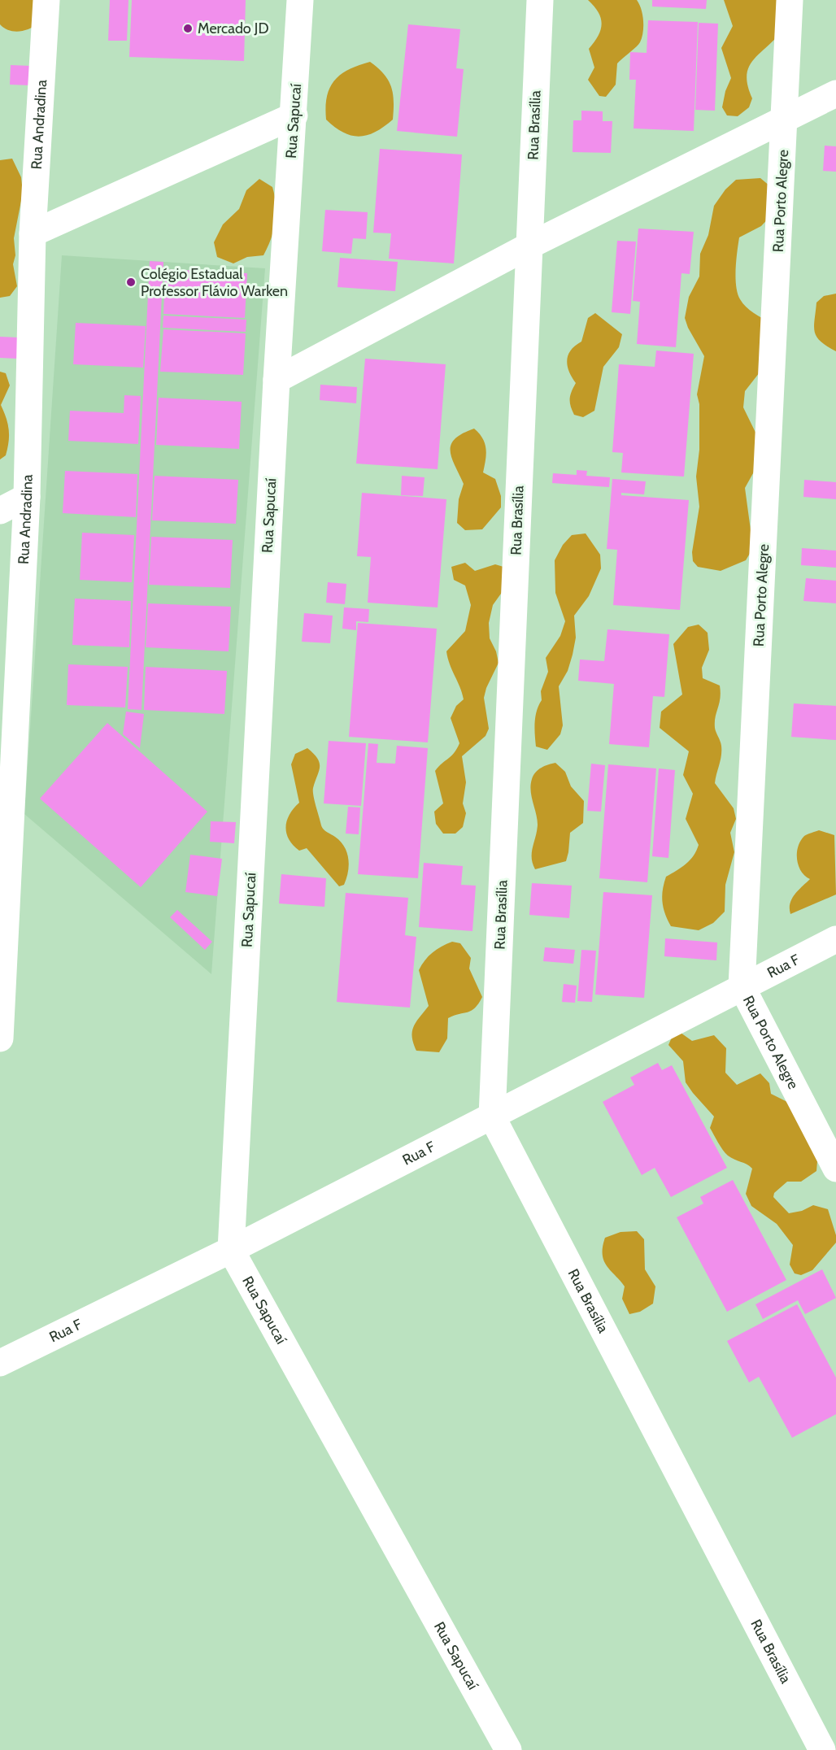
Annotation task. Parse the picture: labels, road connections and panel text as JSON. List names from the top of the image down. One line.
{"streets":{"street":["Rua Sapucaí","Rua Andradina","Rua Brasília","Rua Porto Alegre","Rua F"]},"crossings":[["Rua Sapucaí","Rua F"],["Rua Brasília","Rua F"],["Rua Porto Alegre","Rua F"]],"places":["Mercado JD","Colégio Estadual Professor Flávio Warken"]}
